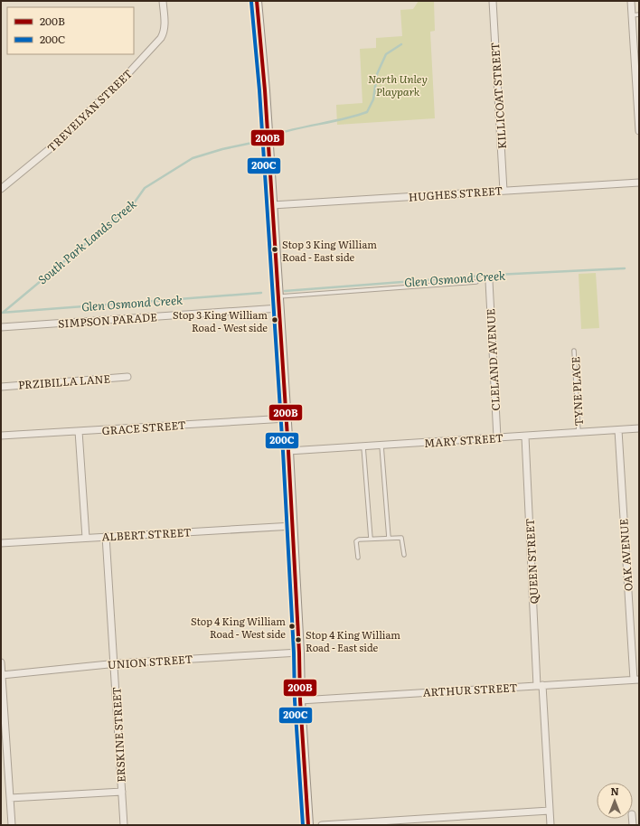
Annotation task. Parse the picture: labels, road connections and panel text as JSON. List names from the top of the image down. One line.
{"streets":{"street":["KILLICOAT STREET","TREVELYAN STREET","HUGHES STREET","SIMPSON PARADE","CLELAND AVENUE","PRZIBILLA LANE","GRACE STREET","MARY STREET","ALBERT STREET","OAK AVENUE","QUEEN STREET","UNION STREET","ARTHUR STREET","ERSKINE STREET"],"lane":["TYNE PLACE"]},"crossings":[["KILLICOAT STREET","HUGHES STREET"],["CLELAND AVENUE","MARY STREET"],["TYNE PLACE","MARY STREET"],["MARY STREET","OAK AVENUE"],["MARY STREET","QUEEN STREET"],["ALBERT STREET","ERSKINE STREET"],["OAK AVENUE","ARTHUR STREET"],["QUEEN STREET","ARTHUR STREET"],["UNION STREET","ERSKINE STREET"]],"water":["South Park Lands Creek","Glen Osmond Creek"],"parks":["North Unley Playpark"],"places":["Stop 3 King William Road - East side","Stop 3 King William Road - West side","Stop 4 King William Road - West side","Stop 4 King William Road - East side"],"lines":["transit line 200B","transit line 200C"],"legend":["200B","200C"],"north":"top"}
